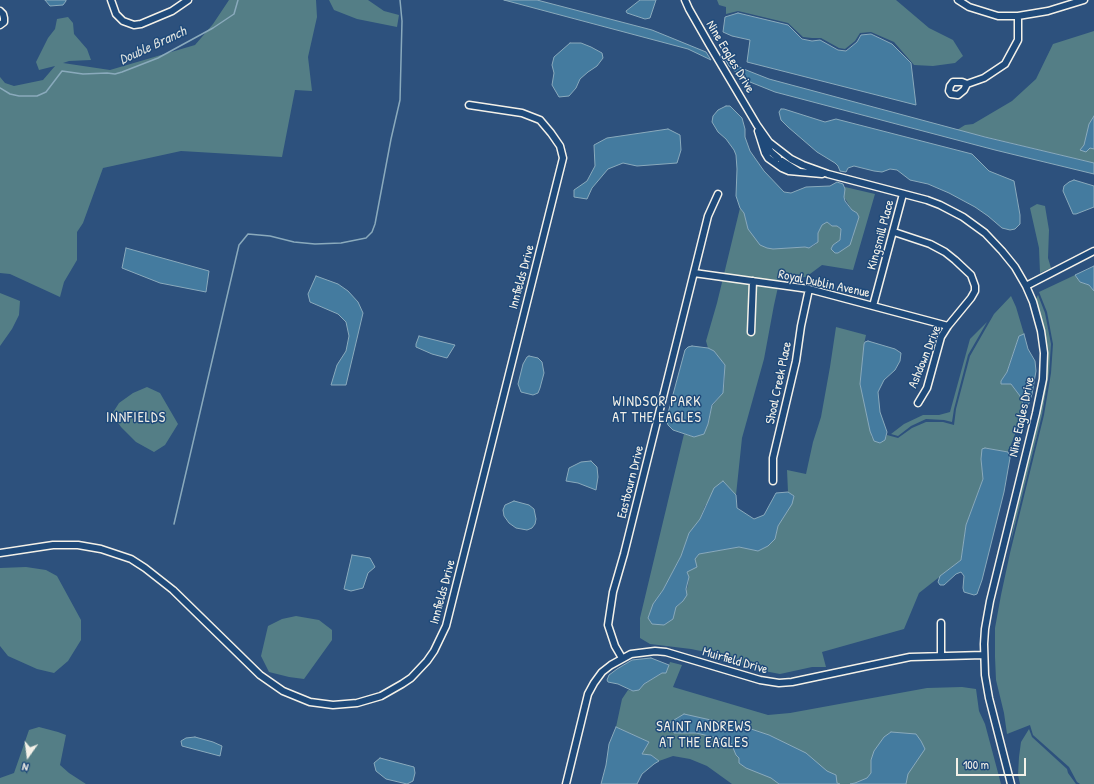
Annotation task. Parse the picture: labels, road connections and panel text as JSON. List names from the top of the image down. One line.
{"streets":{"street":["Nine Eagles Drive","Kingsmill Place","Innfields Drive","Royal Dublin Avenue","Ashdown Drive","Shoal Creek Place","Eastbourn Drive","Muirfield Drive"]},"crossings":[["Nine Eagles Drive","Kingsmill Place"],["Nine Eagles Drive","Muirfield Drive"],["Kingsmill Place","Royal Dublin Avenue"],["Kingsmill Place","Ashdown Drive"],["Royal Dublin Avenue","Ashdown Drive"],["Royal Dublin Avenue","Shoal Creek Place"],["Royal Dublin Avenue","Eastbourn Drive"],["Eastbourn Drive","Muirfield Drive"]],"districts":["WINDSOR PARK AT THE EAGLES","INNFIELDS","SAINT ANDREWS AT THE EAGLES"],"water":["Double Branch"],"scale_bar":"100 m","north":"bottom"}
